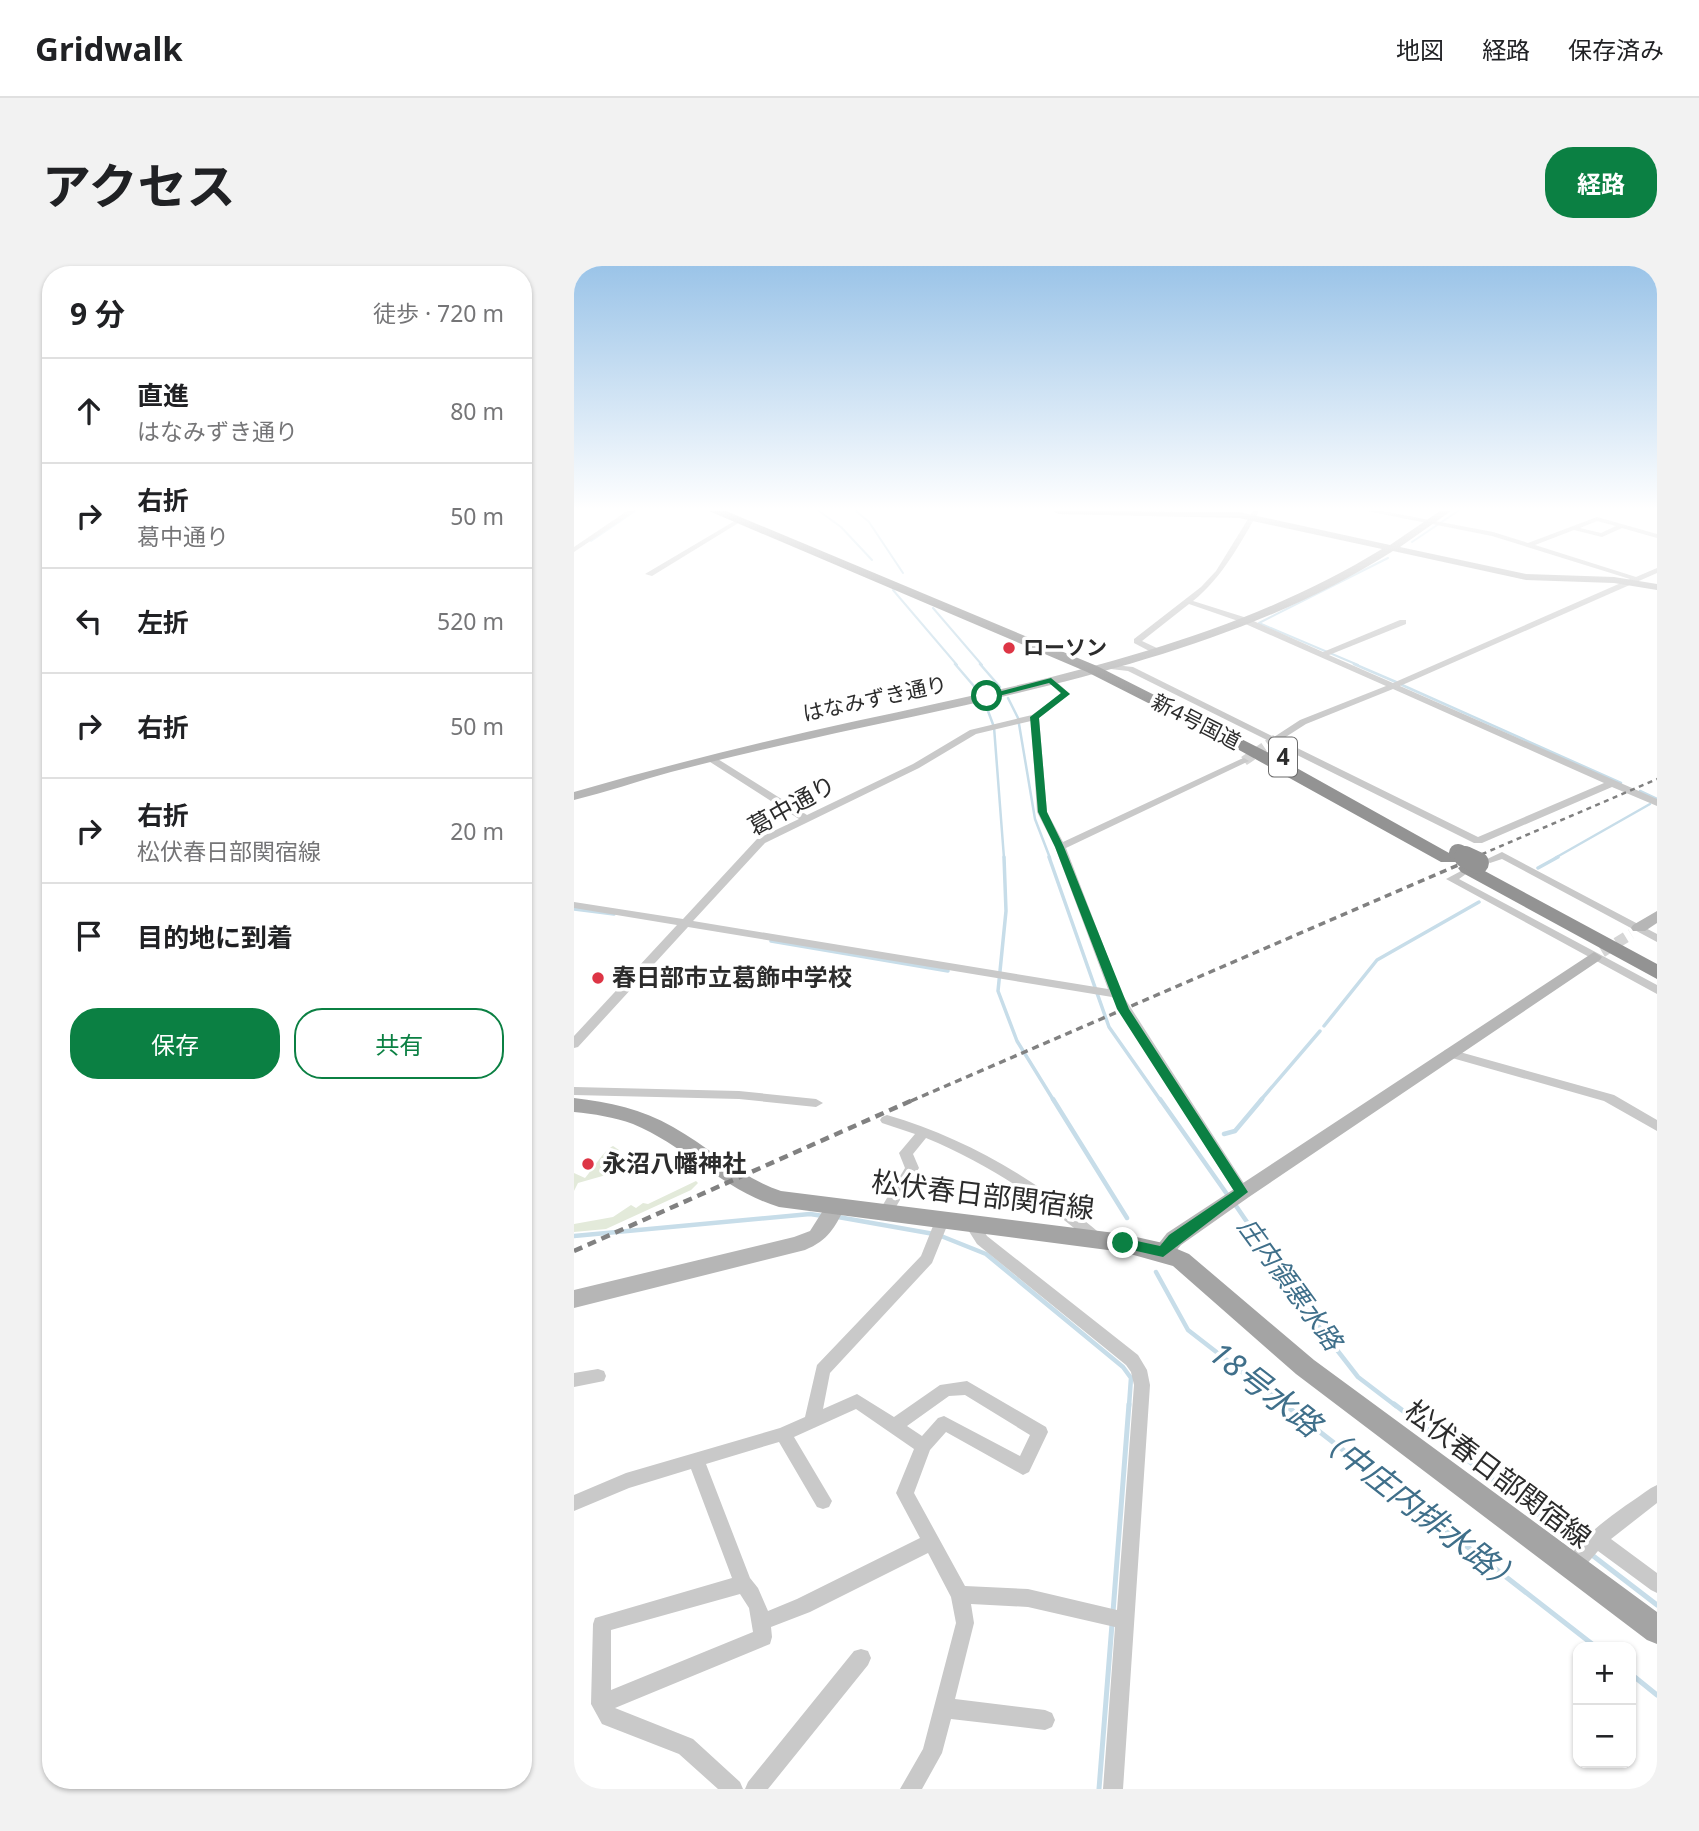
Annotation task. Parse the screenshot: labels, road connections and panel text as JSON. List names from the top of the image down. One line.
{"streets":{"highway":["新4号国道","4"],"main road":["松伏春日部関宿線"],"street":["はなみずき通り","葛中通り"]},"crossings":[["はなみずき通り","新4号国道"],["はなみずき通り","葛中通り"]],"water":["庄内領悪水路","18号水路（中庄内排水路）"],"places":["ローソン","春日部市立葛飾中学校","永沼八幡神社"],"page":{"header":"Gridwalk","nav":["地図","経路","保存済み"],"title":"アクセス","buttons":["経路",["保存","共有"]],"heading":["9 分","徒歩 · 720 m"],"list":[["直進","はなみずき通り","80 m"],["右折","葛中通り","50 m"],["左折","520 m"],["右折","50 m"],["右折","松伏春日部関宿線","20 m"],"目的地に到着"],"map_buttons":["+","−"]}}
